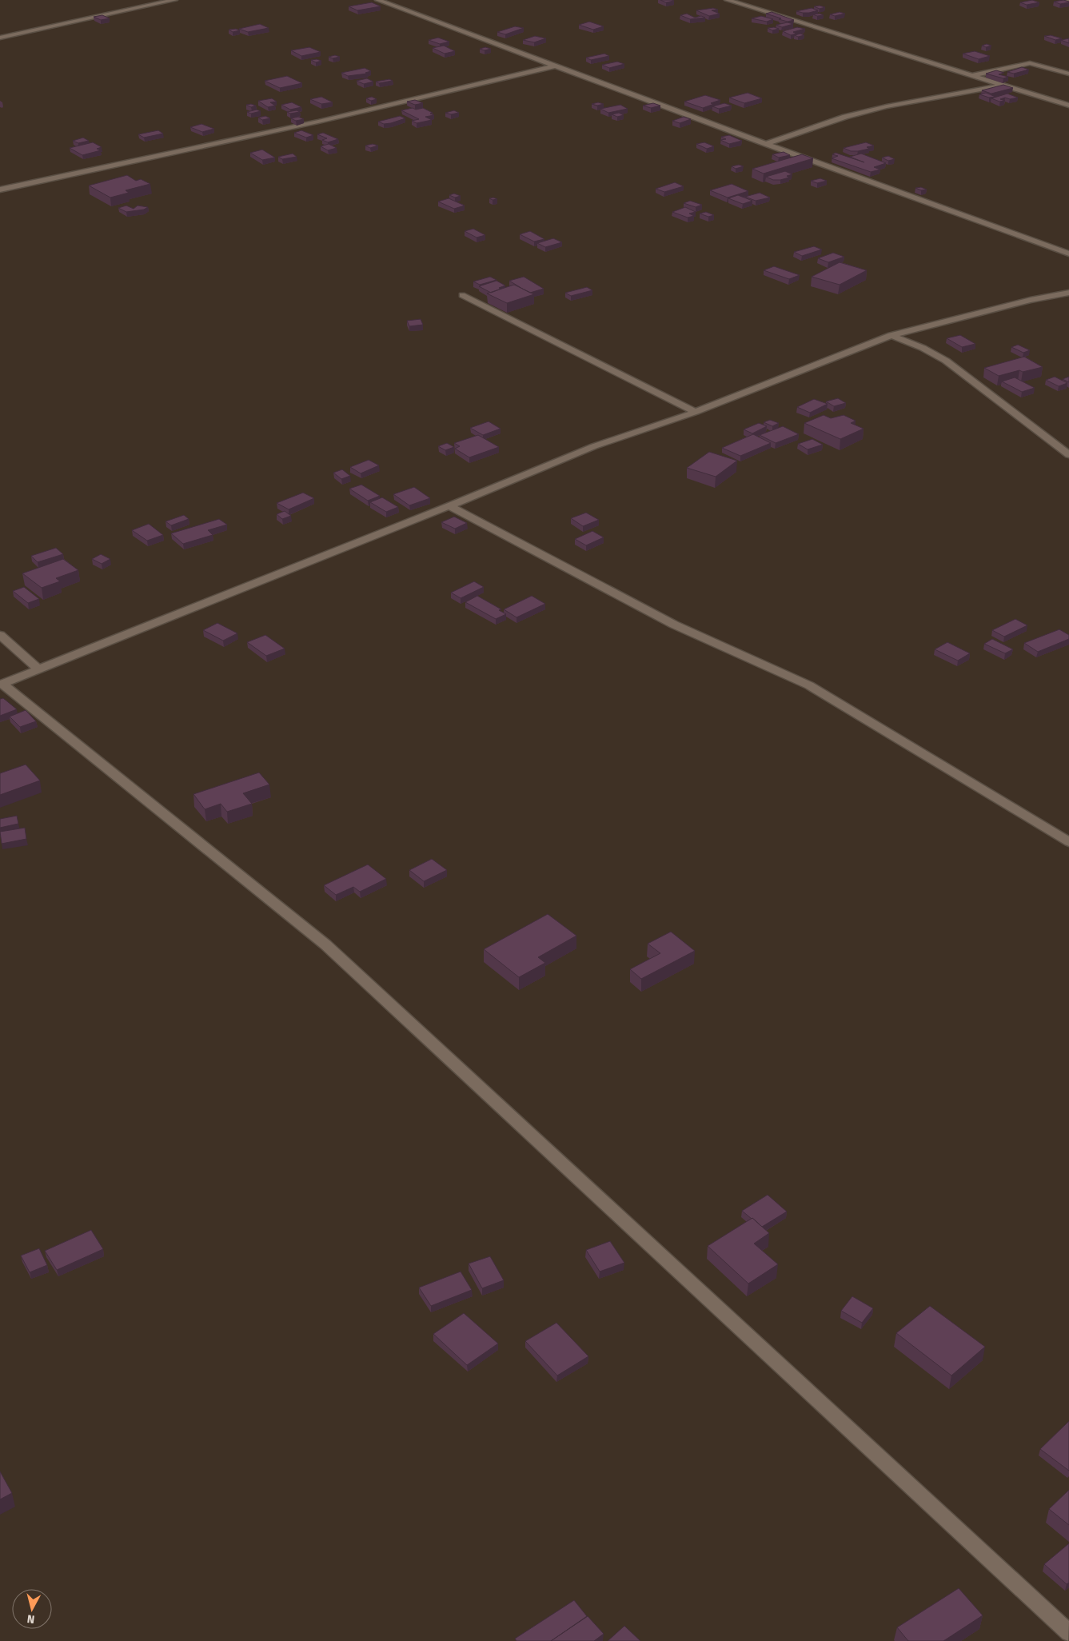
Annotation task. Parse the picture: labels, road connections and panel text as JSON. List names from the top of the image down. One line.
{"north":"bottom"}
